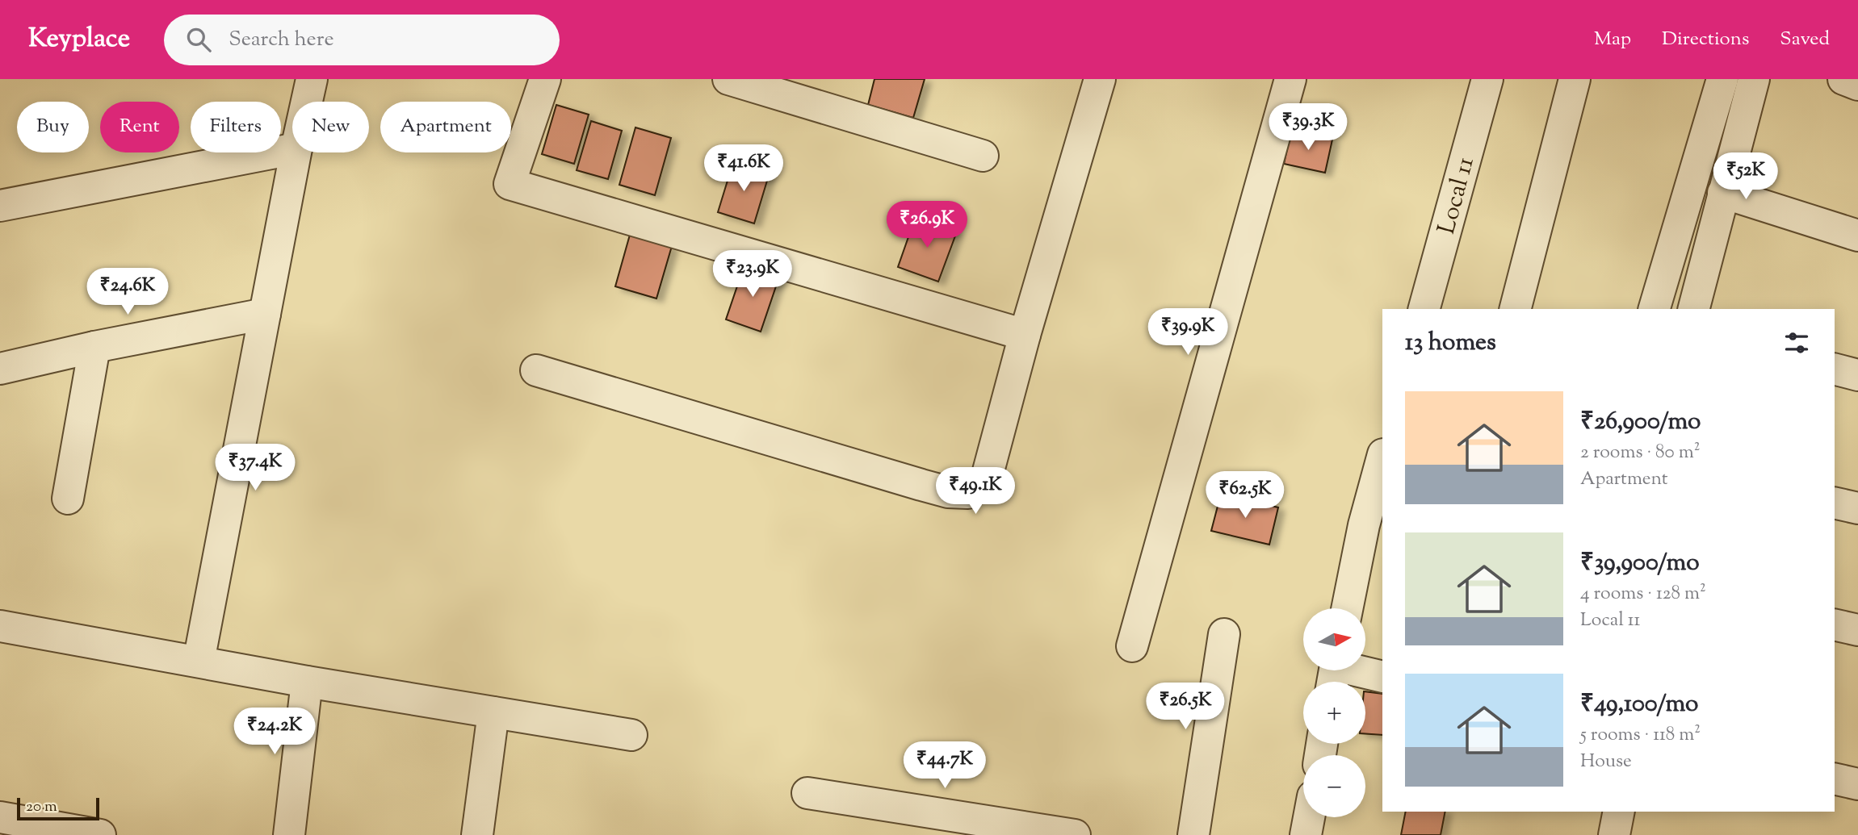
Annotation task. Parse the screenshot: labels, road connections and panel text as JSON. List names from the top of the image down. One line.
{"streets":{"street":["Local 11"]},"scale_bar":"20 m","north":"right","page":{"header":"Keyplace","search":"Search here","nav":["Map","Directions","Saved"],"chip":["Buy","Rent","Filters","New","Apartment"],"price":["₹39.3K","₹41.6K","₹52K","₹26.9K","₹23.9K","₹24.6K","₹39.9K","₹37.4K","₹49.1K","₹62.5K","₹26.5K","₹24.2K","₹44.7K"],"heading":"13 homes","list":[{"name":"₹26,900/mo","note":"2 rooms · 80 m² · Apartment"},{"name":"₹39,900/mo","note":"4 rooms · 128 m² · Local 11"},{"name":"₹49,100/mo","note":"5 rooms · 118 m² · House"}],"map_buttons":["+","−"],"scale":"20 m"}}
